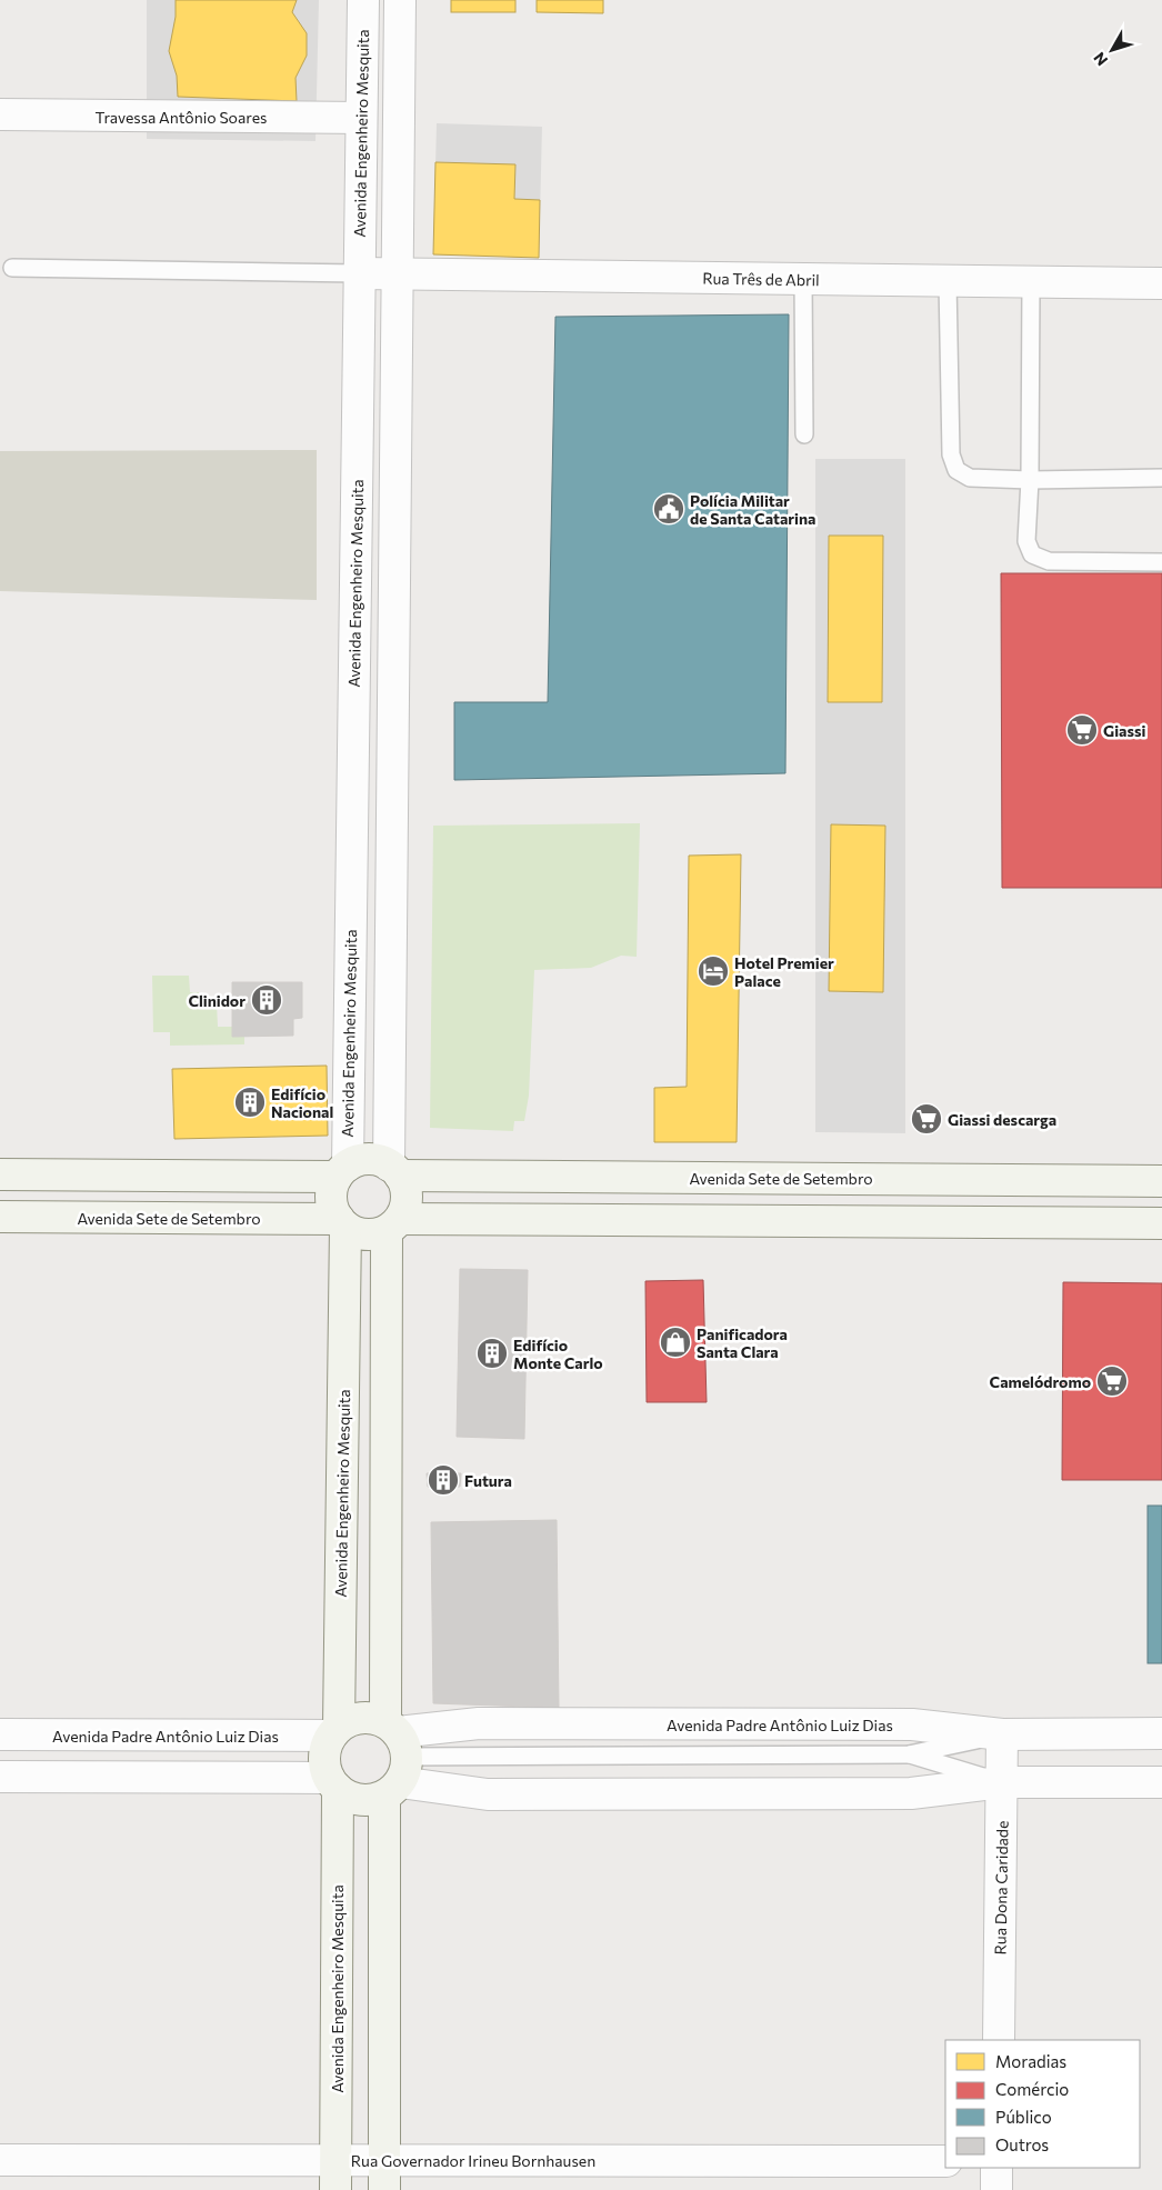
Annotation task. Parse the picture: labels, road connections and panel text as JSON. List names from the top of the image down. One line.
{"streets":{"main road":["Avenida Engenheiro Mesquita","Avenida Sete de Setembro"],"street":["Travessa Antônio Soares","Rua Três de Abril","Avenida Padre Antônio Luiz Dias","Rua Dona Caridade","Rua Governador Irineu Bornhausen"]},"crossings":[["Travessa Antônio Soares","Avenida Engenheiro Mesquita"],["Avenida Engenheiro Mesquita","Rua Três de Abril"],["Avenida Engenheiro Mesquita","Avenida Sete de Setembro"],["Avenida Engenheiro Mesquita","Avenida Padre Antônio Luiz Dias"],["Avenida Engenheiro Mesquita","Rua Governador Irineu Bornhausen"],["Avenida Padre Antônio Luiz Dias","Rua Dona Caridade"]],"places":{"public building":["Polícia Militar de Santa Catarina"],"supermarket":["Giassi","Giassi descarga","Camelódromo"],"hotel":["Hotel Premier Palace"],"building":["Clinidor","Edifício Nacional","Edifício Monte Carlo","Futura"],"shop":["Panificadora Santa Clara"]},"legend":["Moradias","Comércio","Público","Outros"],"north":"bottom left"}
